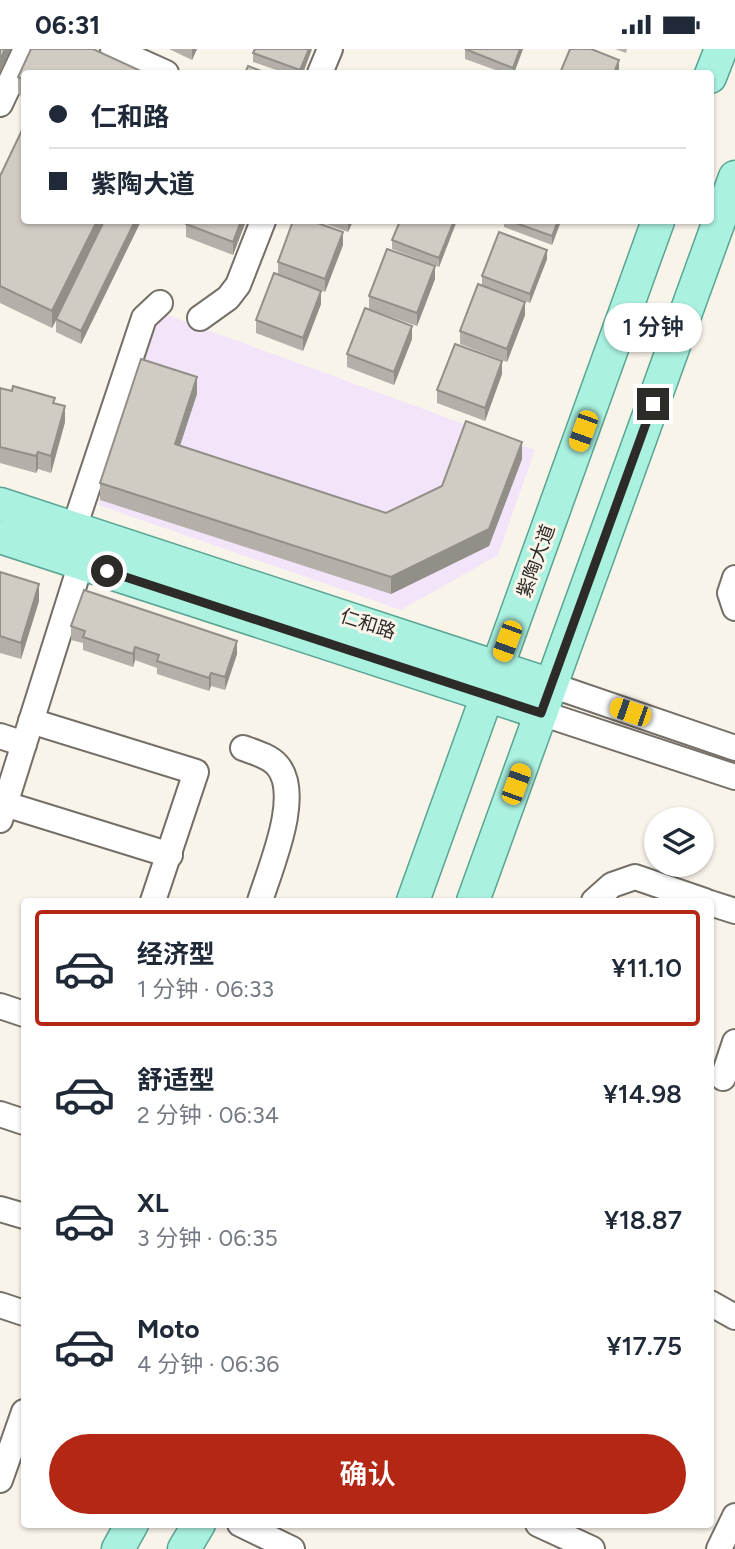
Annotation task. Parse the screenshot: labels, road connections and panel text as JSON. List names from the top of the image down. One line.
{"streets":{"main road":["紫陶大道","仁和路"]},"crossings":[["紫陶大道","仁和路"]],"page":{"status":"06:31","banner":["仁和路","紫陶大道"],"bubble":"1 分钟","list":[{"name":"经济型","note":"1 分钟 · 06:33","value":"¥11.10"},{"name":"舒适型","note":"2 分钟 · 06:34","value":"¥14.98"},{"name":"XL","note":"3 分钟 · 06:35","value":"¥18.87"},{"name":"Moto","note":"4 分钟 · 06:36","value":"¥17.75"}],"buttons":"确认"}}
